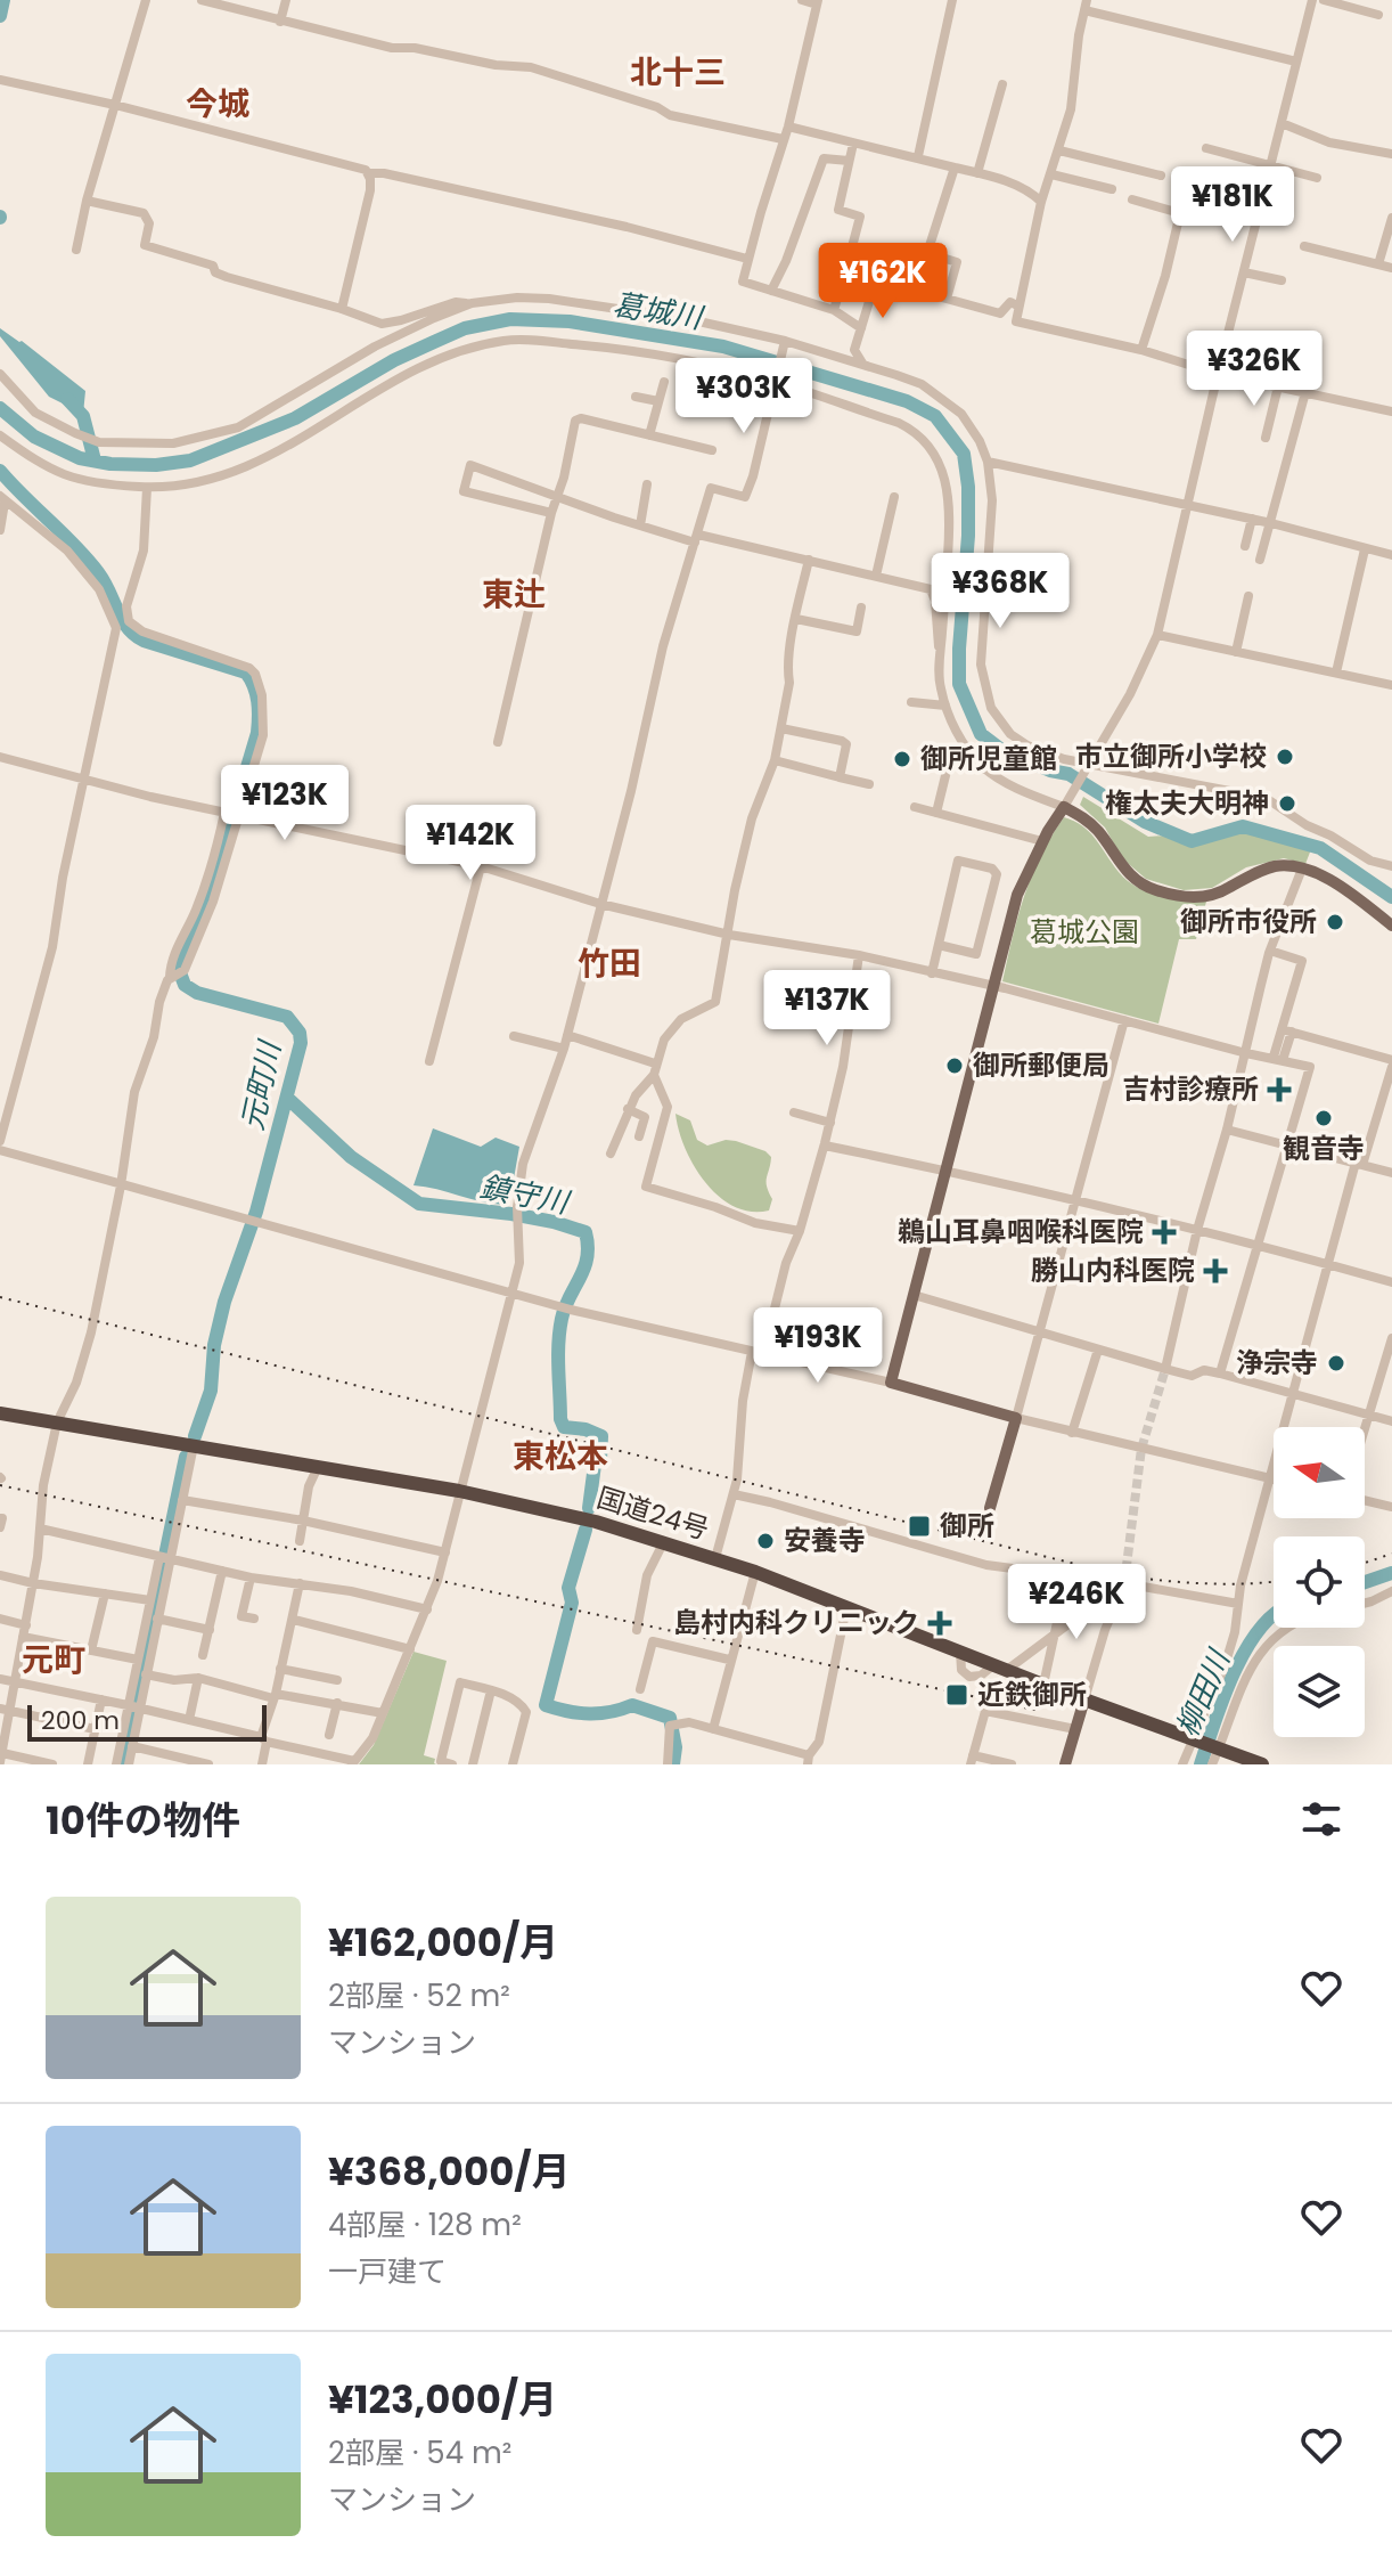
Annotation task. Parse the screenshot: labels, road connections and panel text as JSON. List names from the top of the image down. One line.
{"streets":{"highway":["国道24号"]},"districts":["北十三","今城","東辻","竹田","東松本","元町"],"water":["葛城川","元町川","鎮守川","柳田川"],"parks":["葛城公園"],"places":{"other":["市立御所小学校","御所児童館","権太夫大明神","御所市役所","御所郵便局","観音寺","浄宗寺","安養寺"],"health":["吉村診療所","鵜山耳鼻咽喉科医院","勝山内科医院","島村内科クリニック"],"transit":["御所","近鉄御所"]},"scale_bar":"200 m","north":"left","page":{"price":["¥181K","¥162K","¥326K","¥303K","¥368K","¥123K","¥142K","¥137K","¥193K","¥246K"],"scale":"200 m","heading":"10件の物件","list":[{"name":"¥162,000/月","note":"2部屋 · 52 m² · マンション"},{"name":"¥368,000/月","note":"4部屋 · 128 m² · 一戸建て"},{"name":"¥123,000/月","note":"2部屋 · 54 m² · マンション"}]}}
